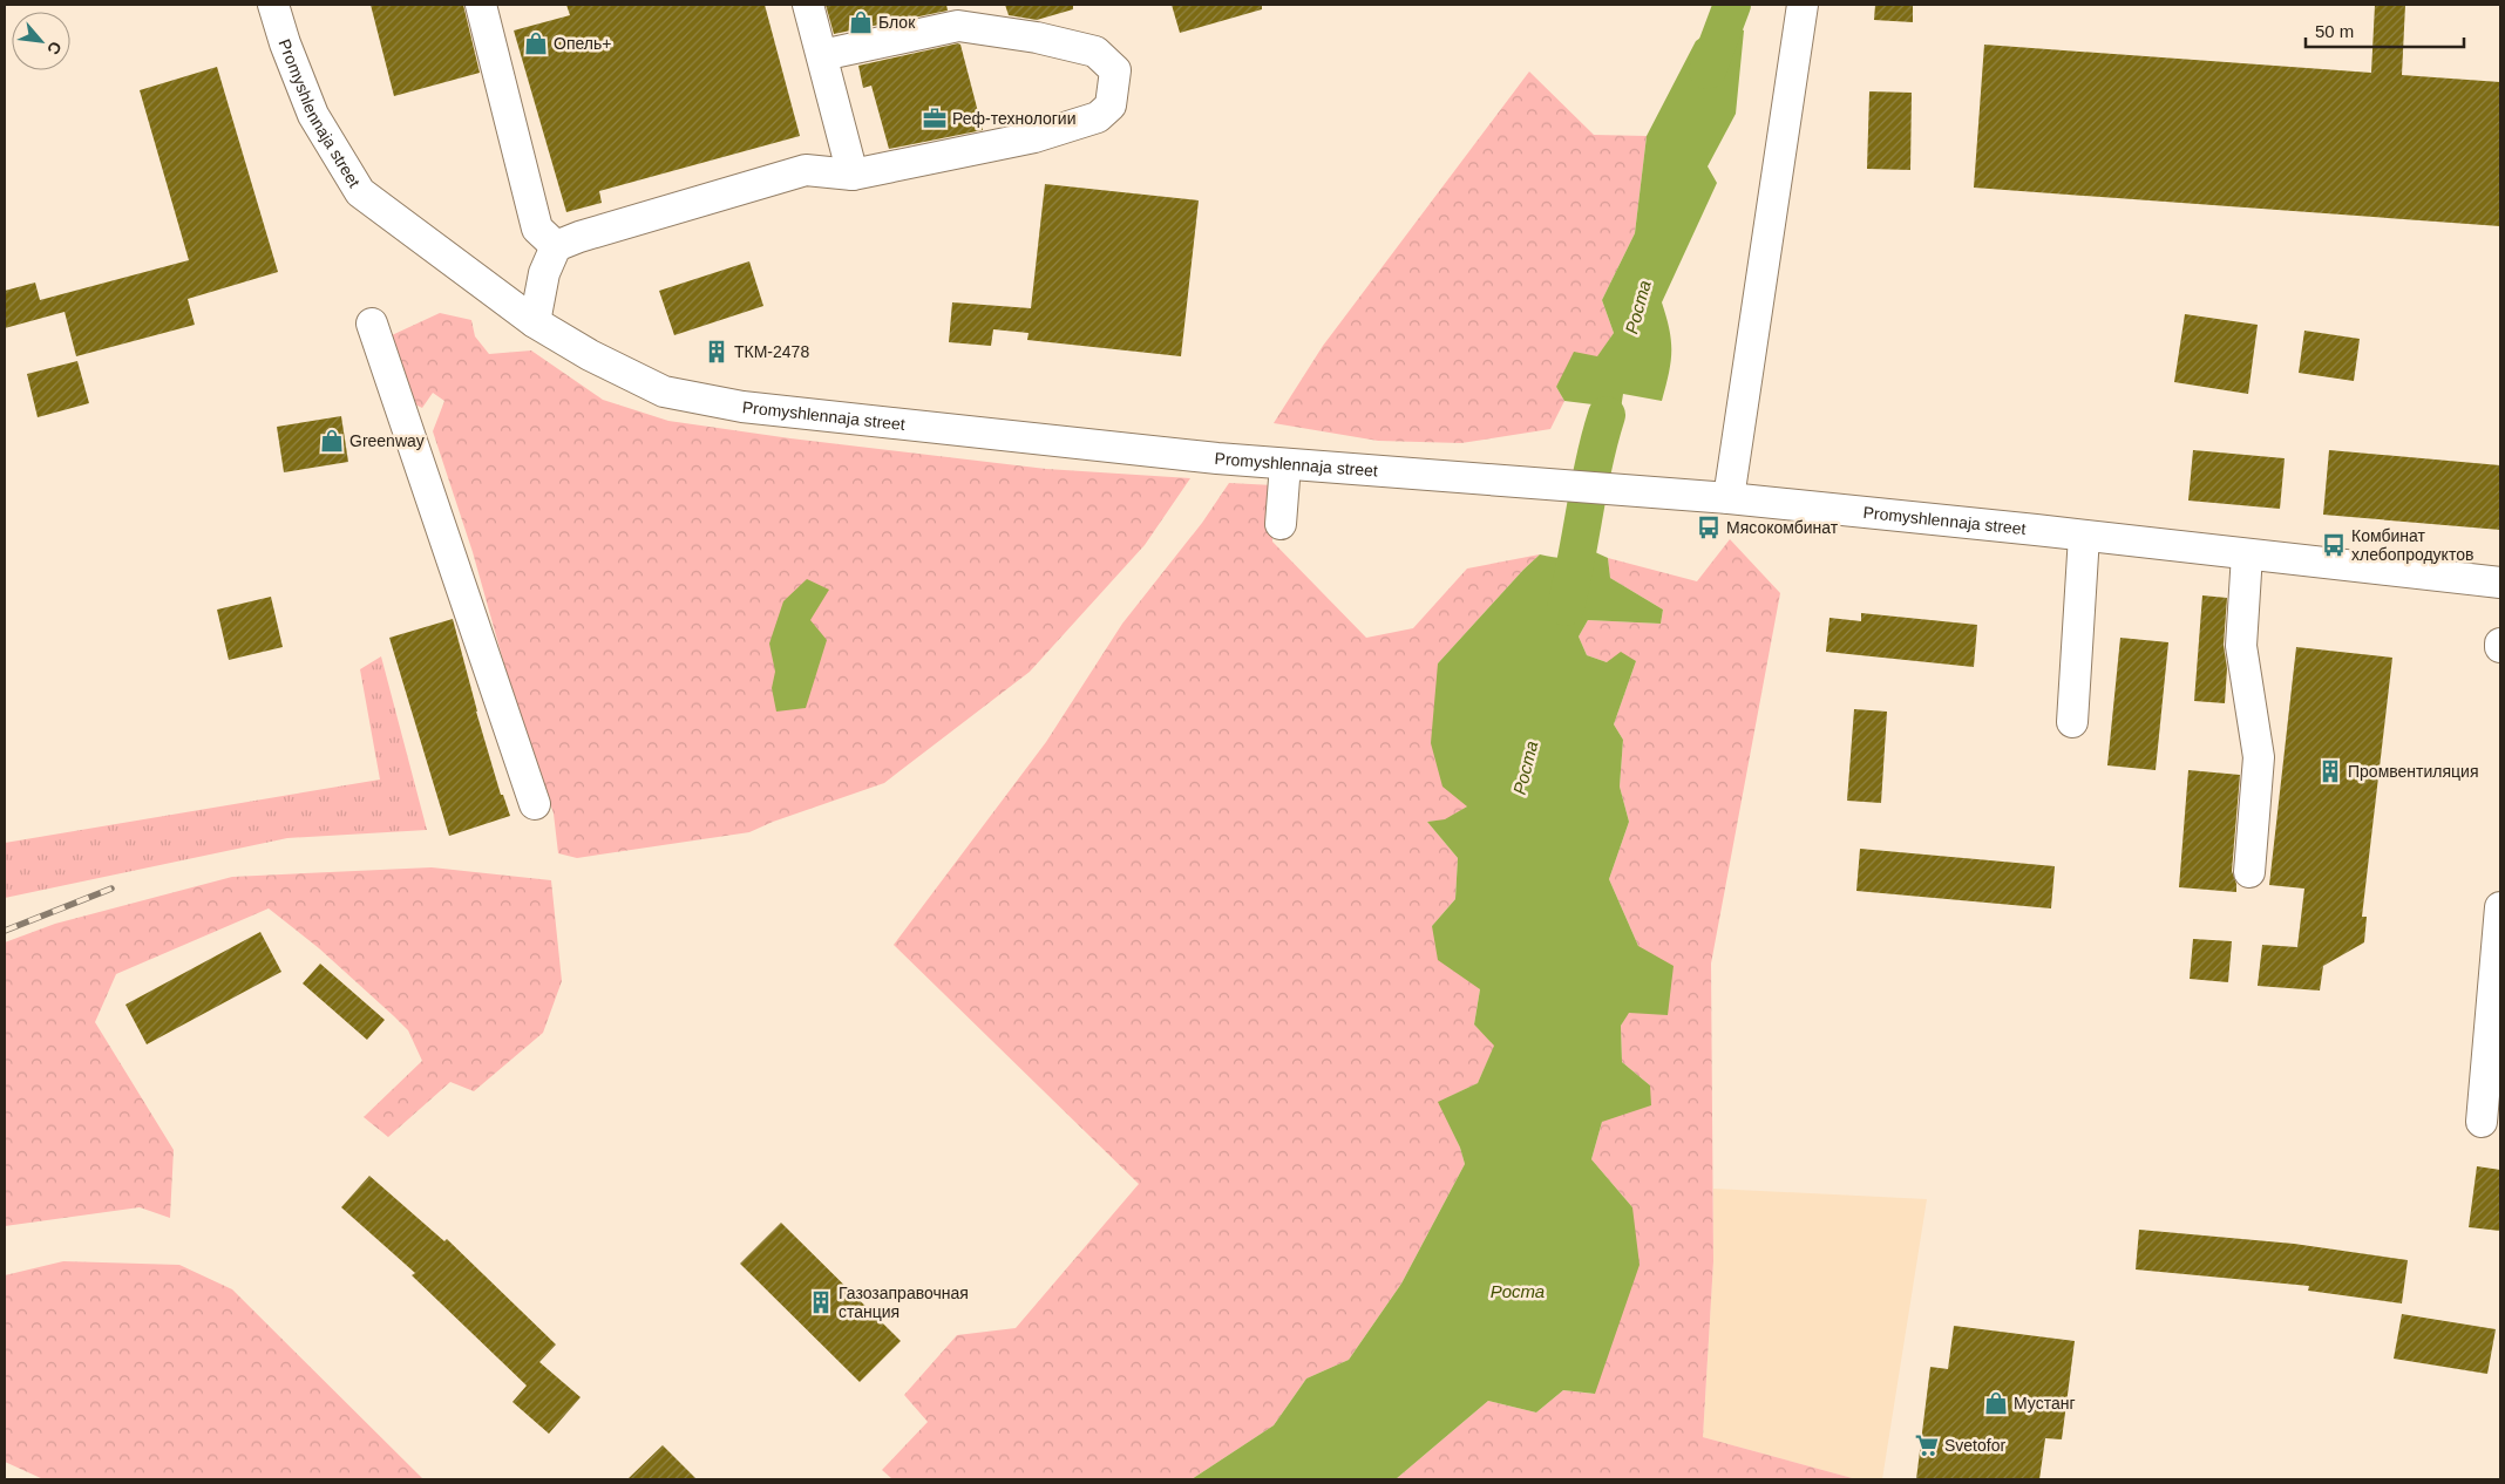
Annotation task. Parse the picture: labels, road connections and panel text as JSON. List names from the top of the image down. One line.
{"streets":{"street":["Promyshlennaja street"]},"water":["Роста"],"places":{"shop":["Блок","Опель+","Greenway","Мустанг"],"office":["Реф-технологии"],"building":["ТКМ-2478","Промвентиляция","Газозаправочная станция"],"bus stop":["Мясокомбинат","Комбинат хлебопродуктов"],"supermarket":["Svetofor"]},"scale_bar":"50 m","north":"bottom right"}
